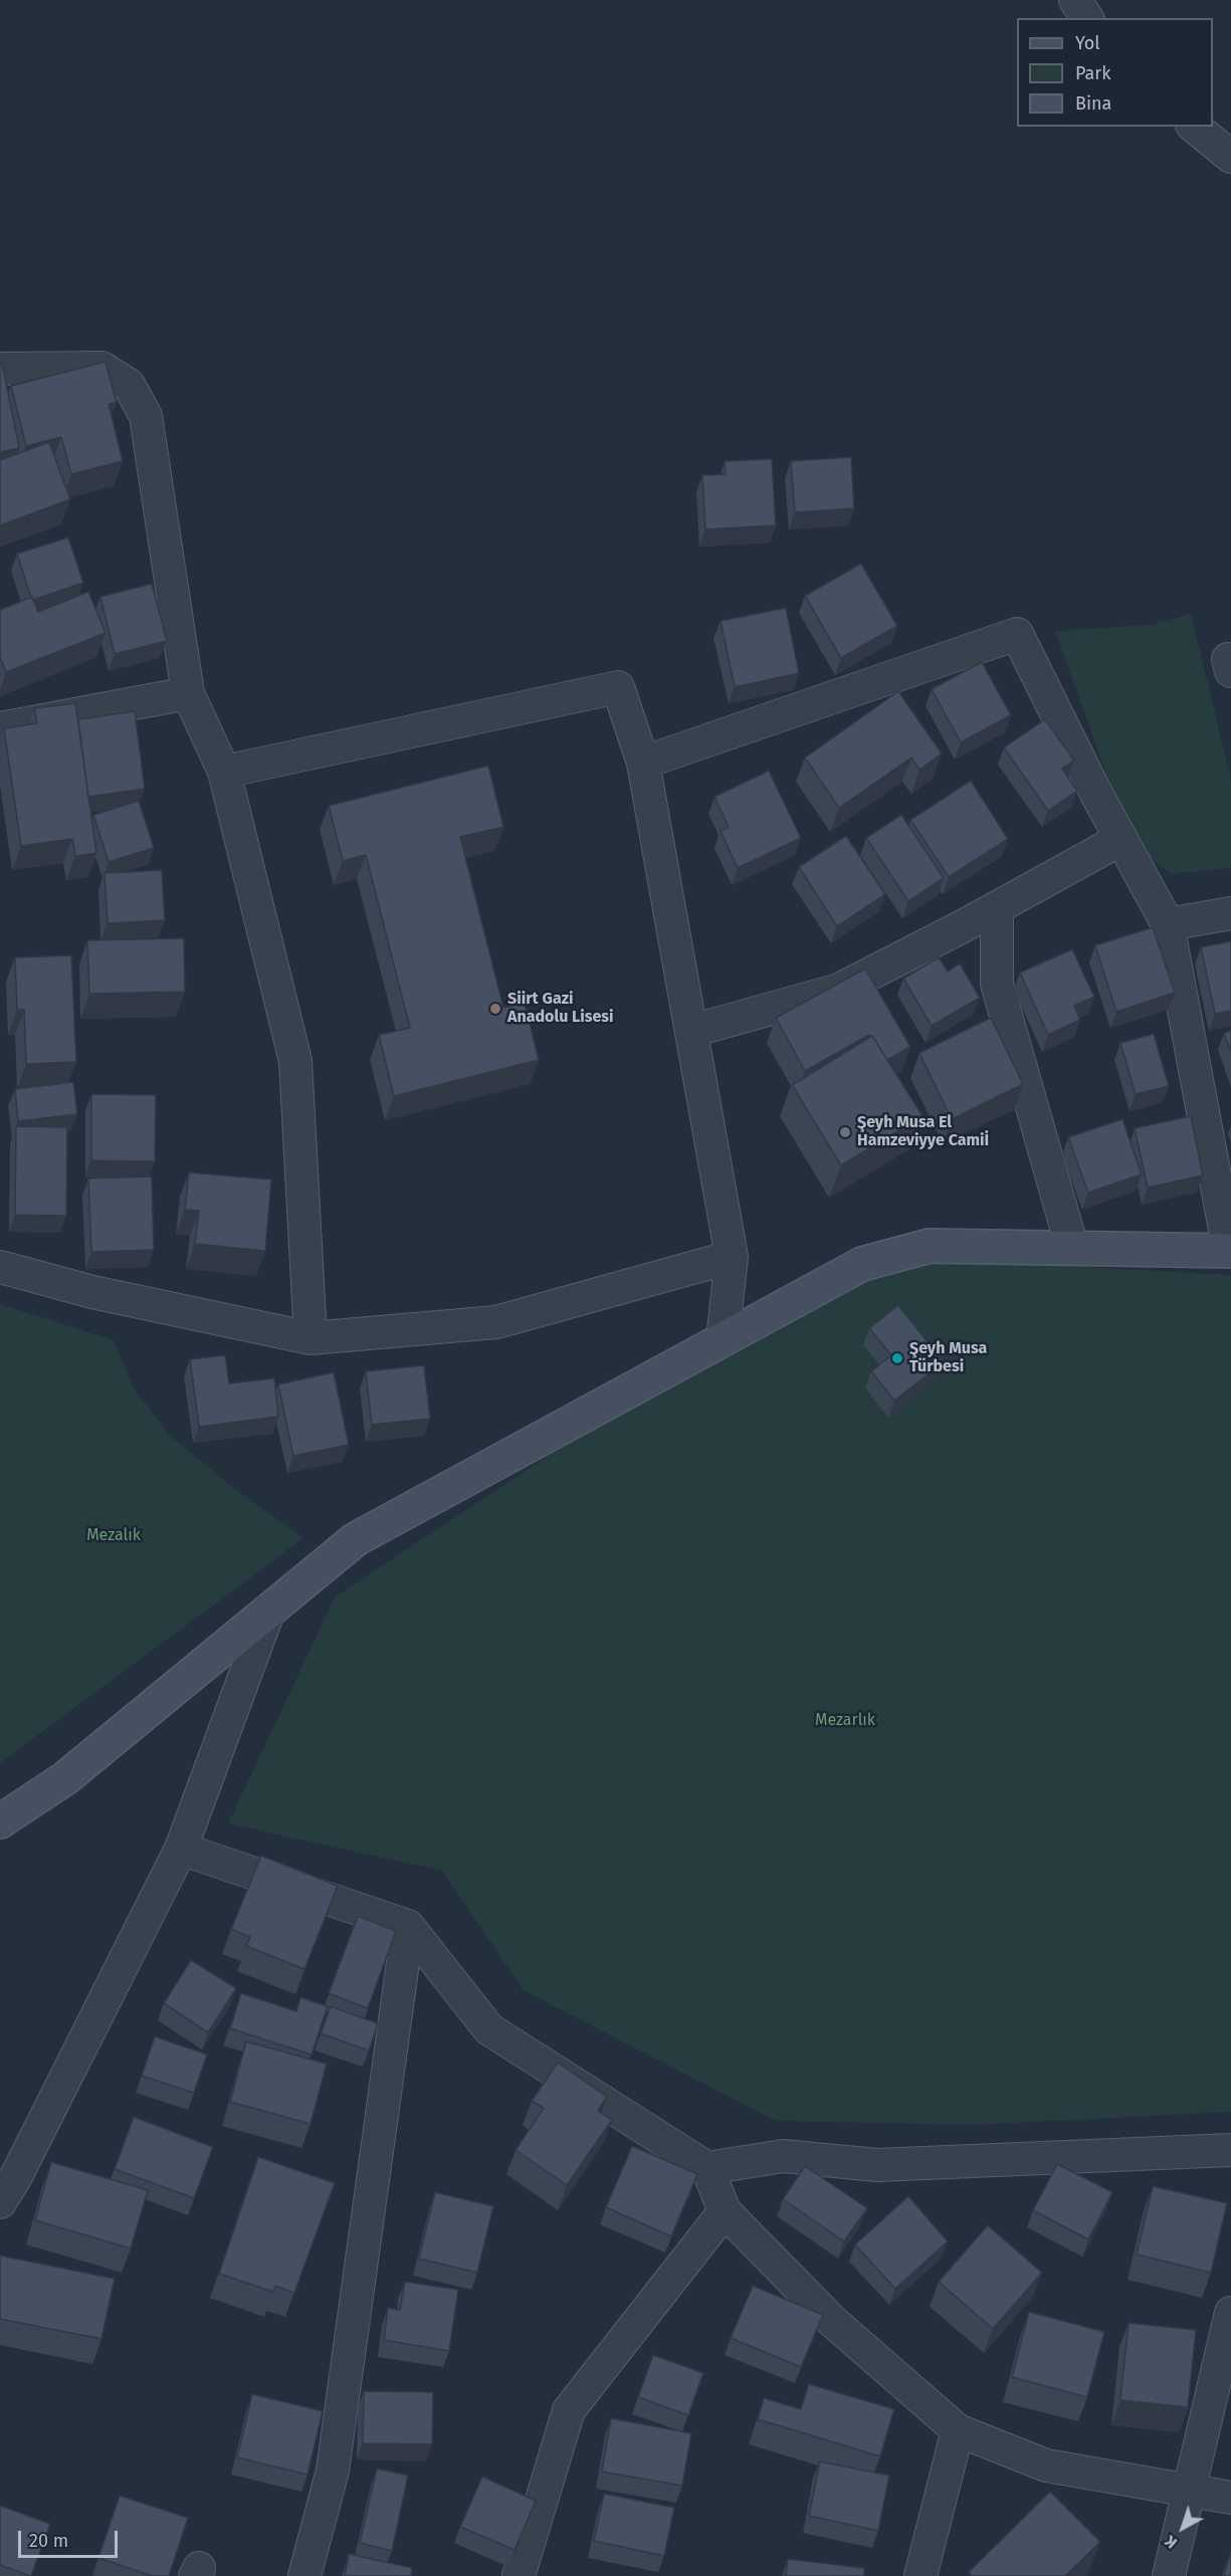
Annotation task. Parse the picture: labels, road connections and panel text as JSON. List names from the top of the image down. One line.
{"parks":["Mezalık","Mezarlık"],"places":["Siirt Gazi Anadolu Lisesi","Şeyh Musa El Hamzeviyye Camiİ","Şeyh Musa Türbesi"],"legend":["Yol","Park","Bina"],"scale_bar":"20 m","north":"bottom left"}
